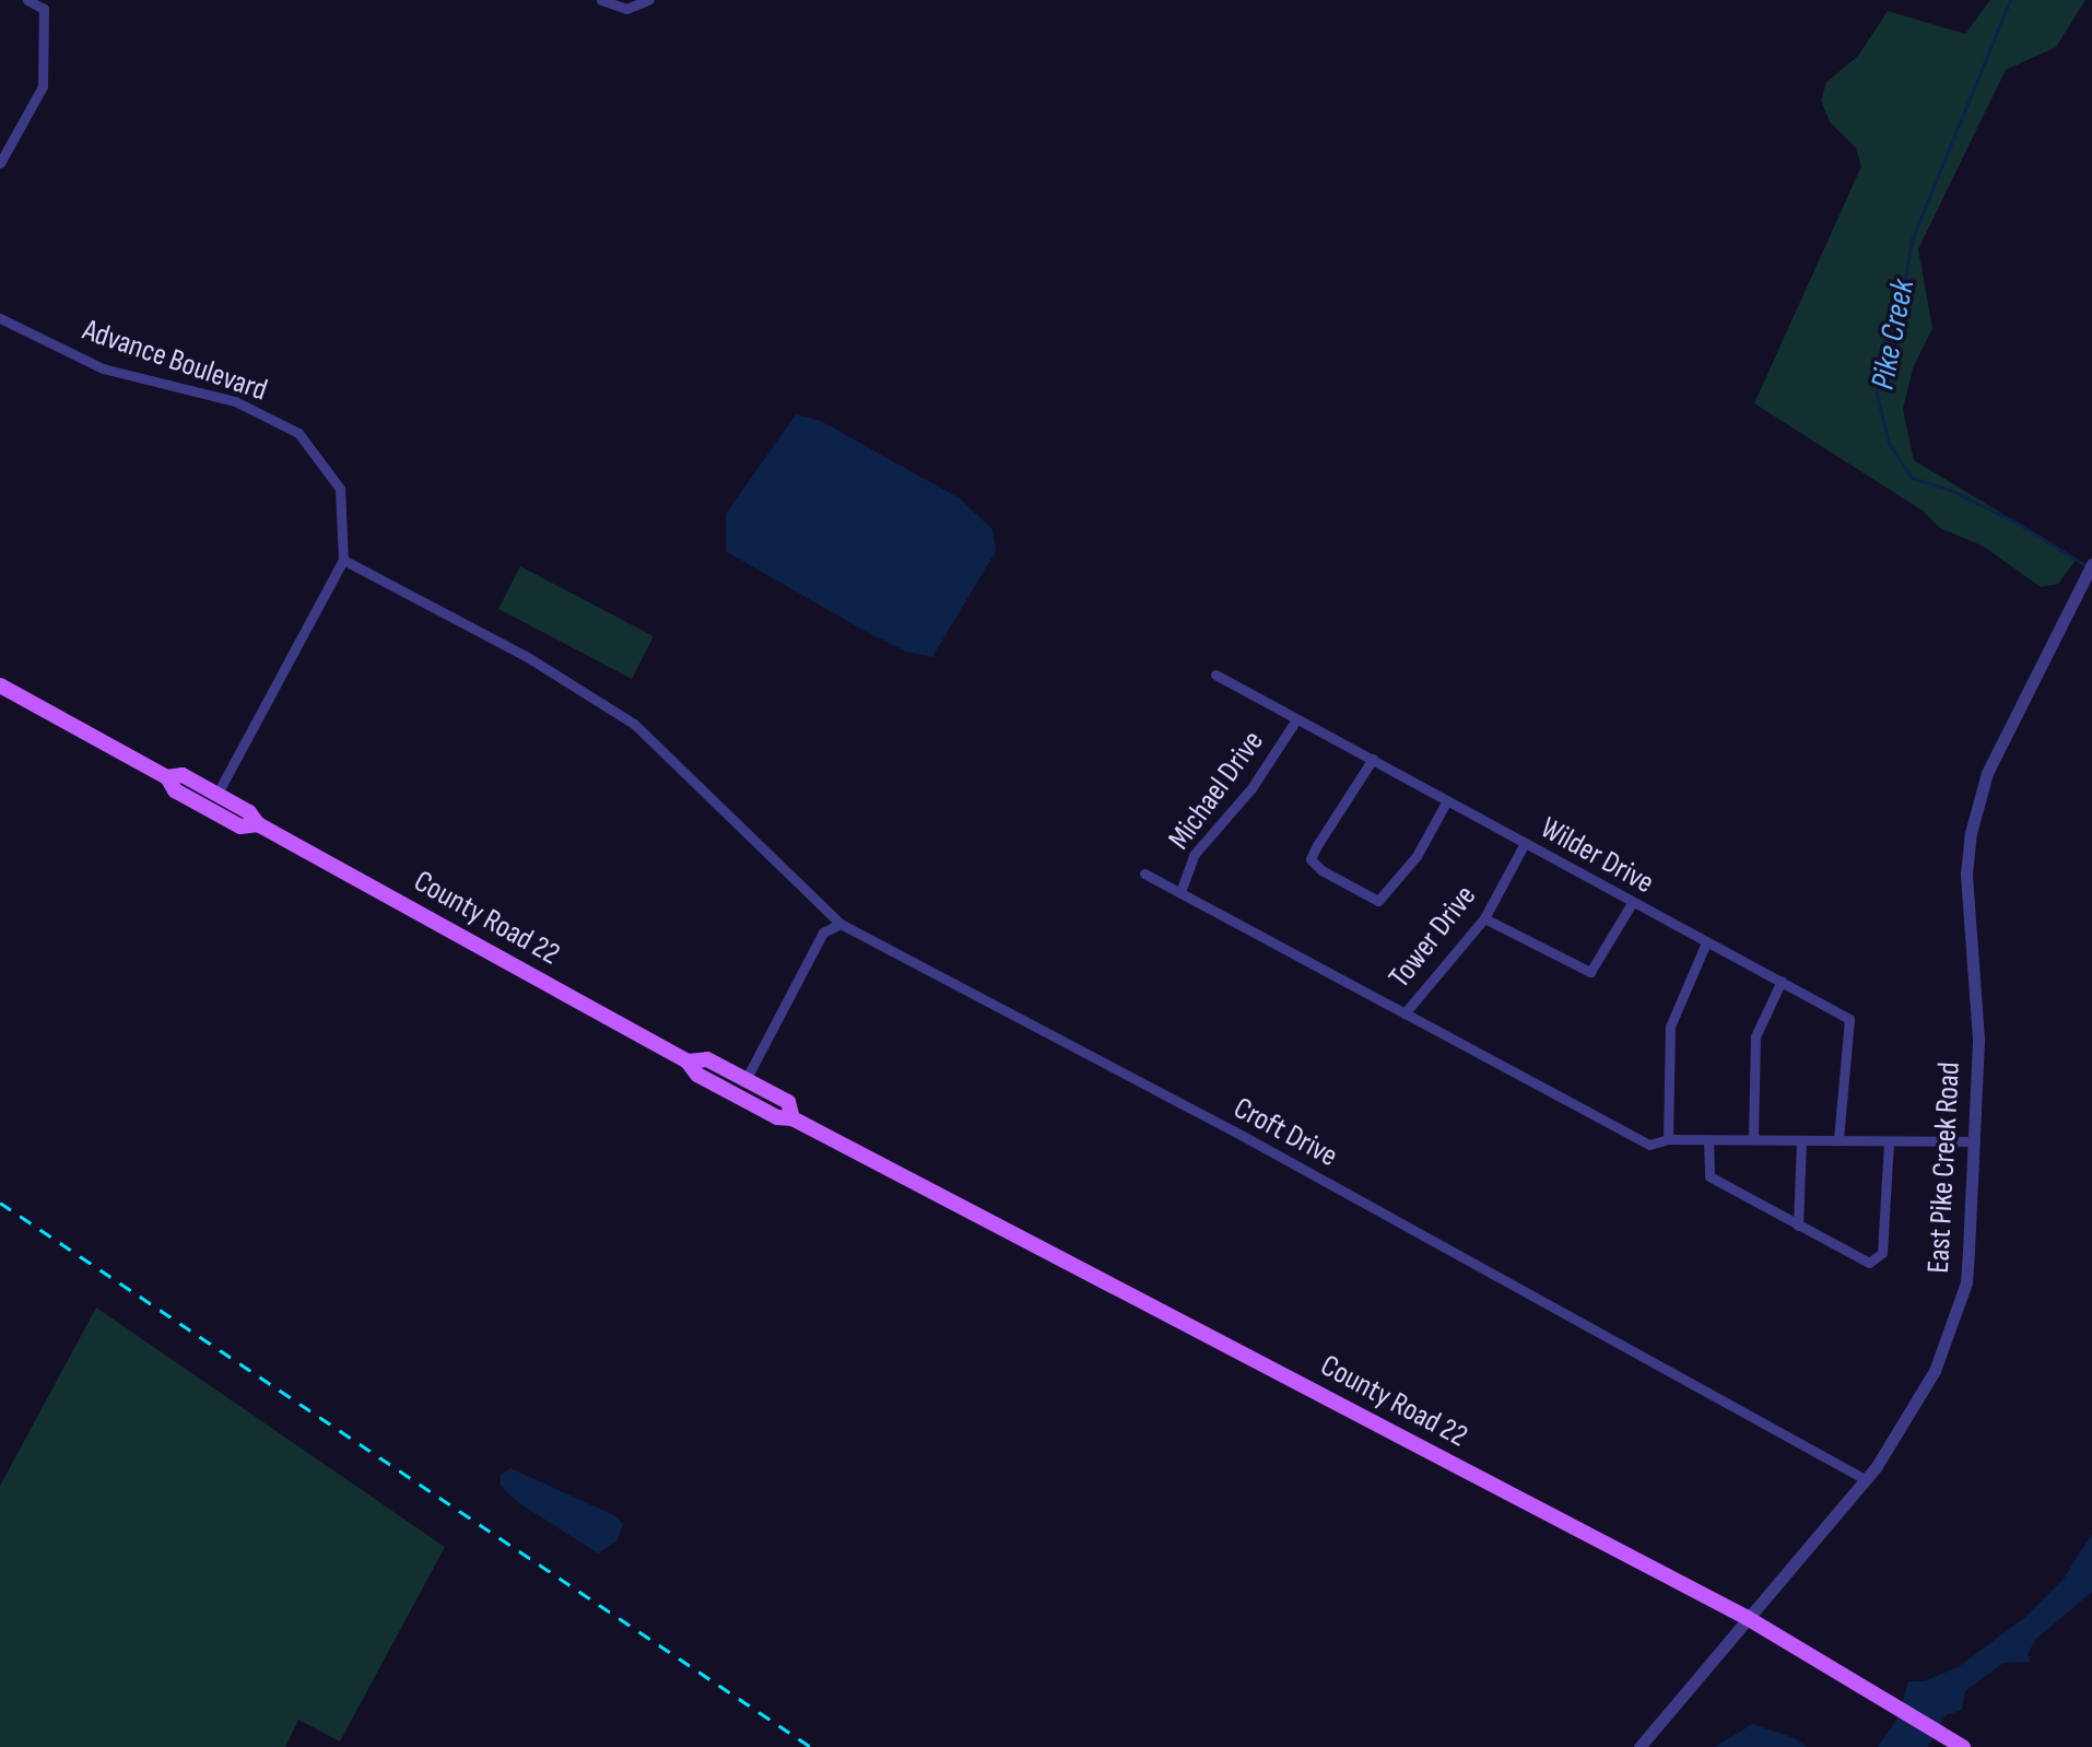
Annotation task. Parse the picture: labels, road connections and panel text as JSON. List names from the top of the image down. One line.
{"streets":{"main road":["County Road 22"],"street":["Advance Boulevard","Michael Drive","Wilder Drive","Tower Drive","Croft Drive","East Pike Creek Road"]},"crossings":[["Advance Boulevard","Croft Drive"],["Michael Drive","Wilder Drive"],["Wilder Drive","Tower Drive"],["County Road 22","East Pike Creek Road"],["Croft Drive","East Pike Creek Road"]],"water":["Pike Creek"]}
